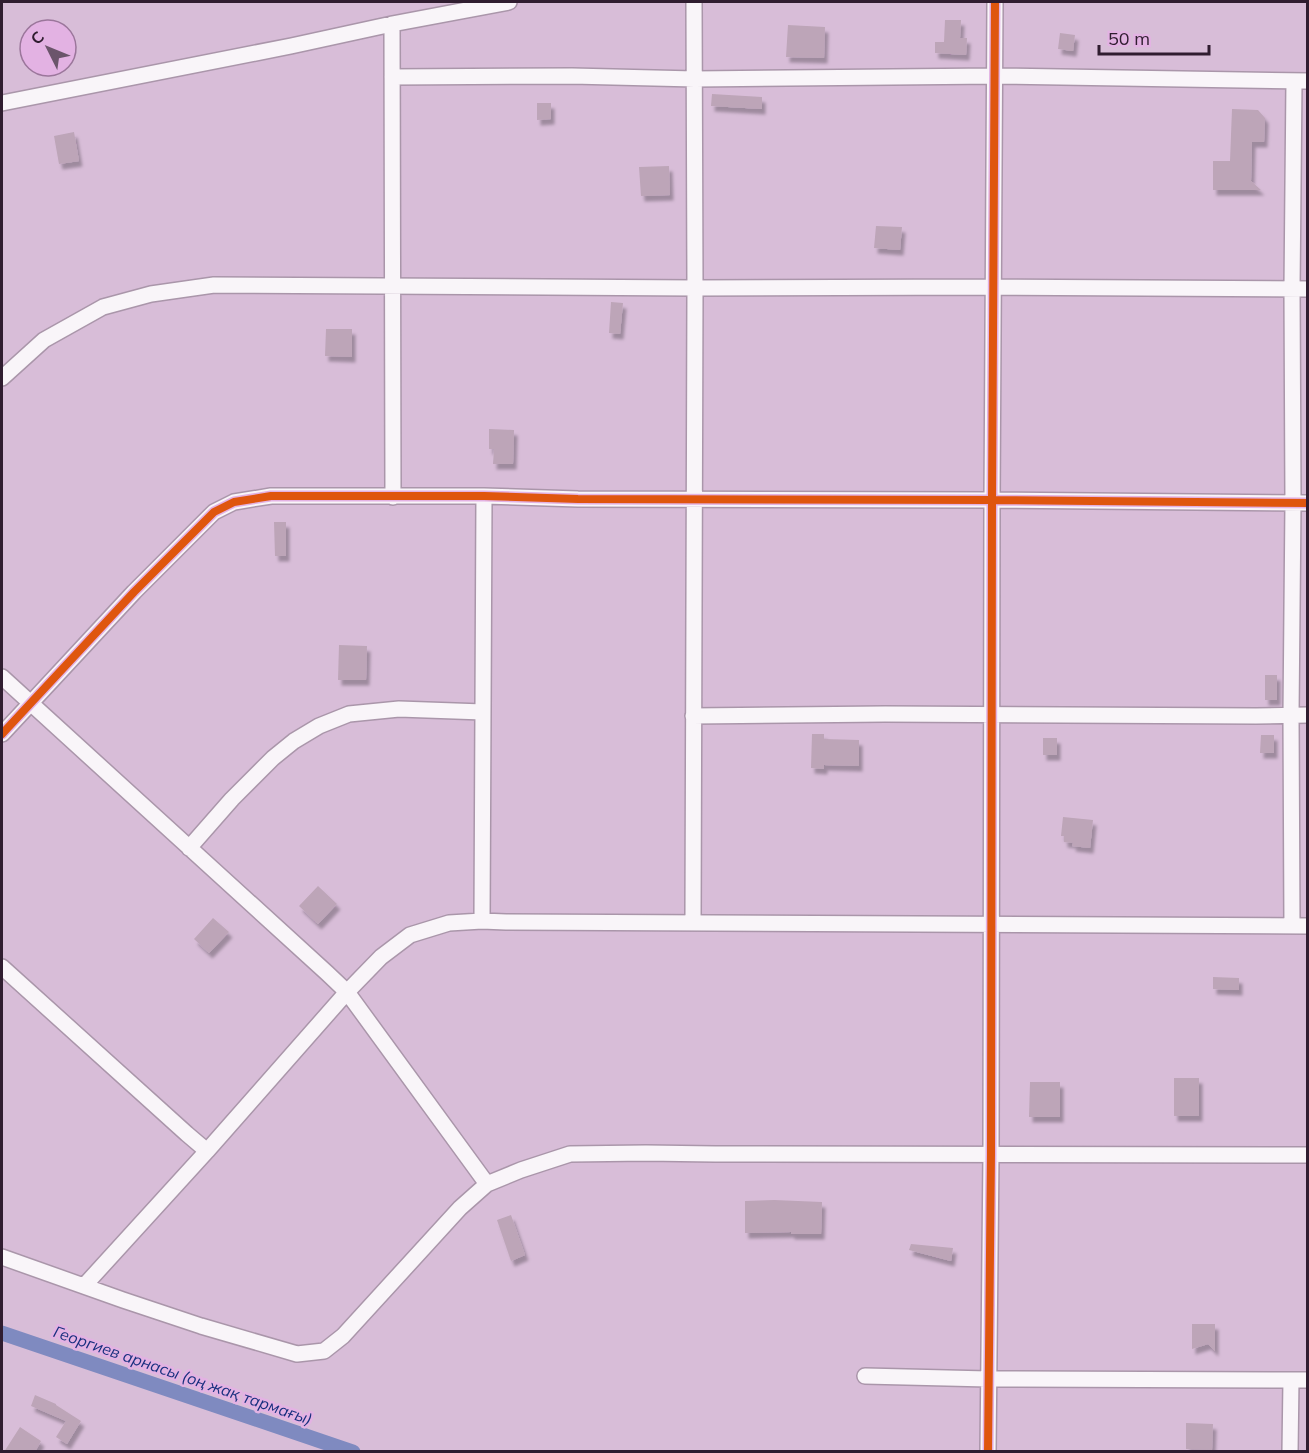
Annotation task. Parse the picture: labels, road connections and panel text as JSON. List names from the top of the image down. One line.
{"water":["Георгиев арнасы (оң жақ тармағы)"],"scale_bar":"50 m","north":"top left"}
